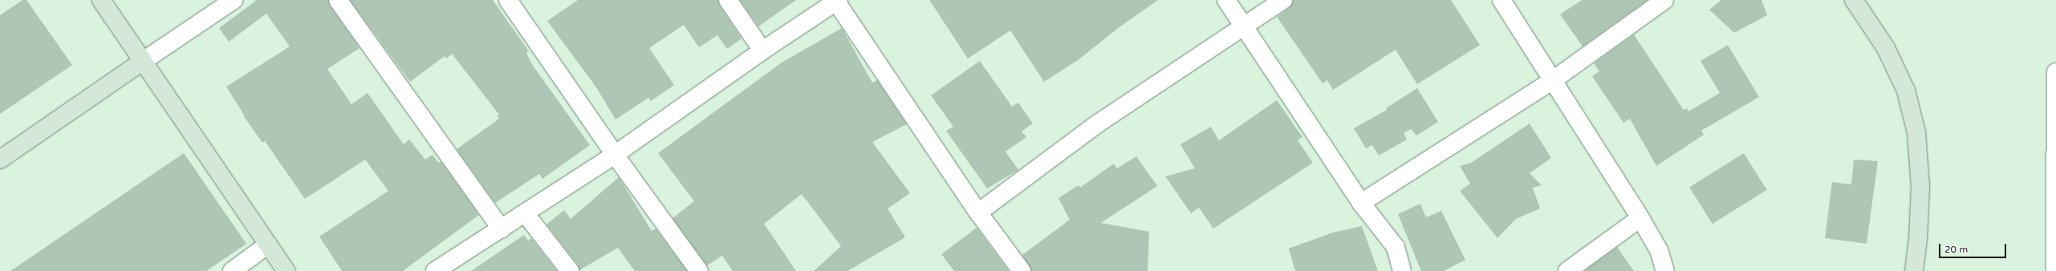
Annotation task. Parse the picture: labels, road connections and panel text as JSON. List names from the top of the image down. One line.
{"scale_bar":"20 m"}
